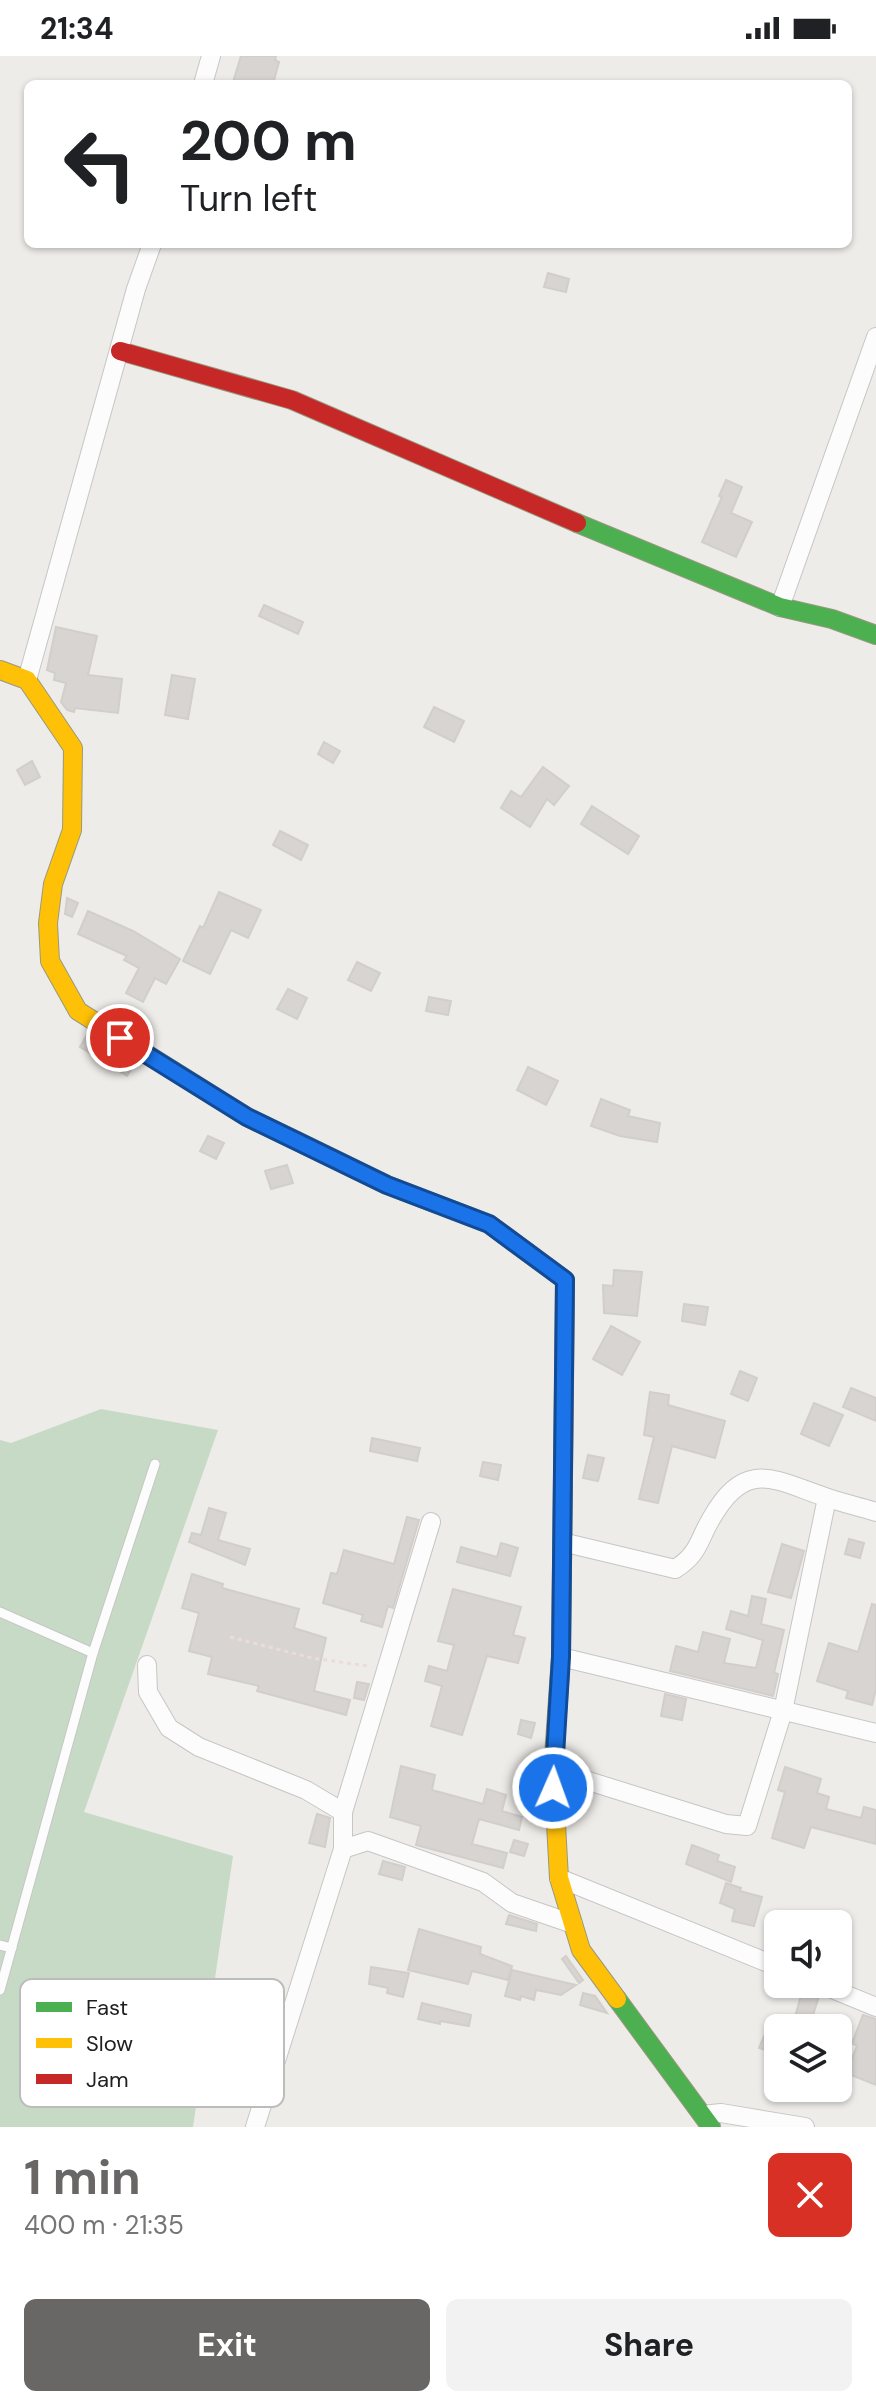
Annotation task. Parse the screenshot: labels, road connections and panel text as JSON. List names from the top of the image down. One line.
{"legend":["Fast","Slow","Jam"],"page":{"status":"21:34","turn":["200 m","Turn left"],"heading":["1 min","400 m · 21:35"],"buttons":["Exit","Share"]}}
